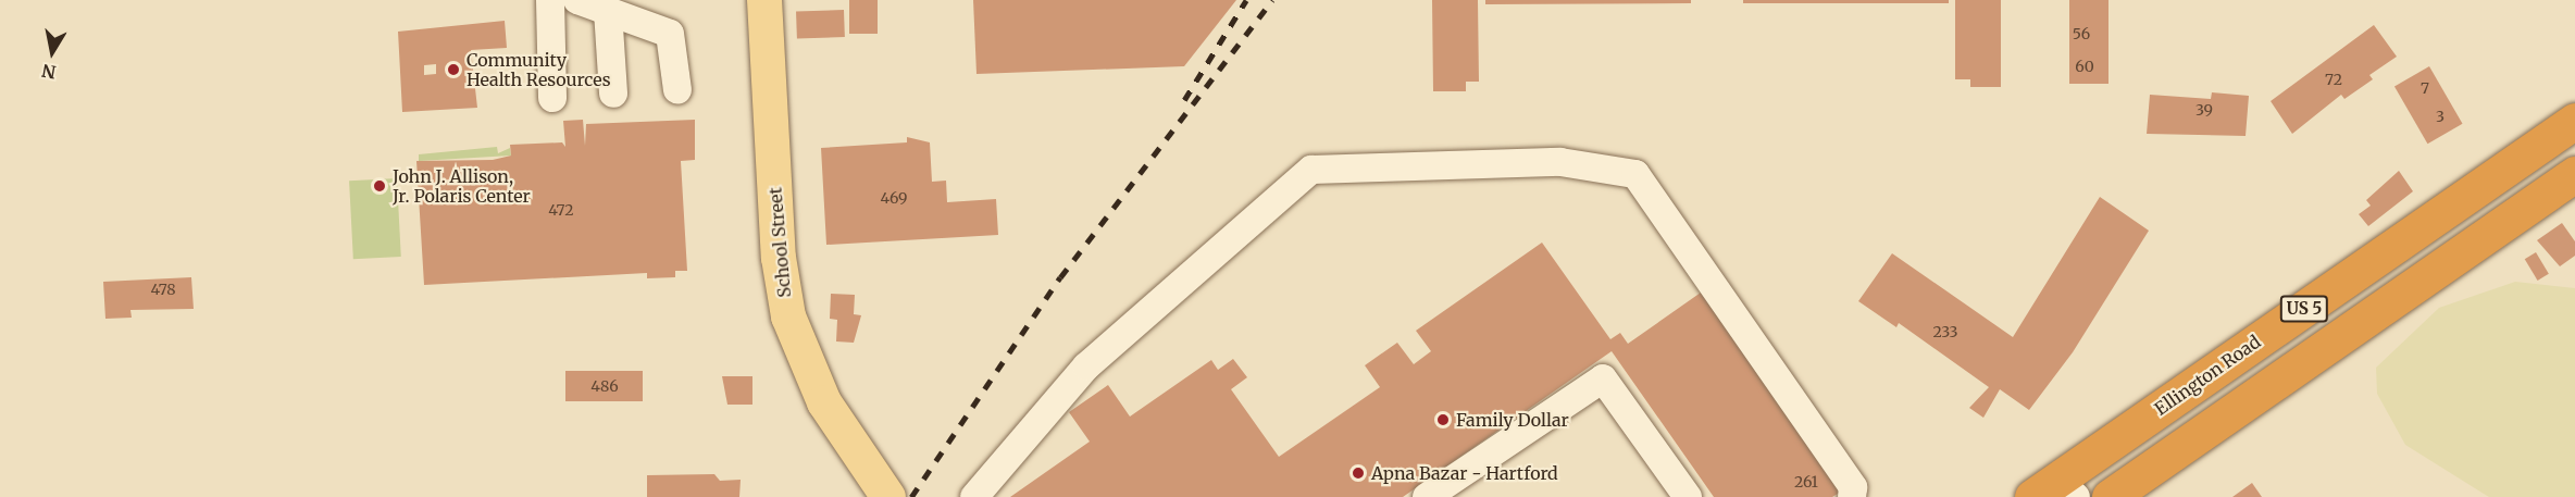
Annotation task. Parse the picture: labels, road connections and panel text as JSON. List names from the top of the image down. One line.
{"streets":{"highway":["US 5","Ellington Road"],"main road":["School Street"]},"places":["Community Health Resources","John J. Allison, Jr. Polaris Center","Family Dollar","Apna Bazar - Hartford"],"house_numbers":["56","60","72","7","39","3","469","472","478","233","486","261"],"north":"bottom"}
